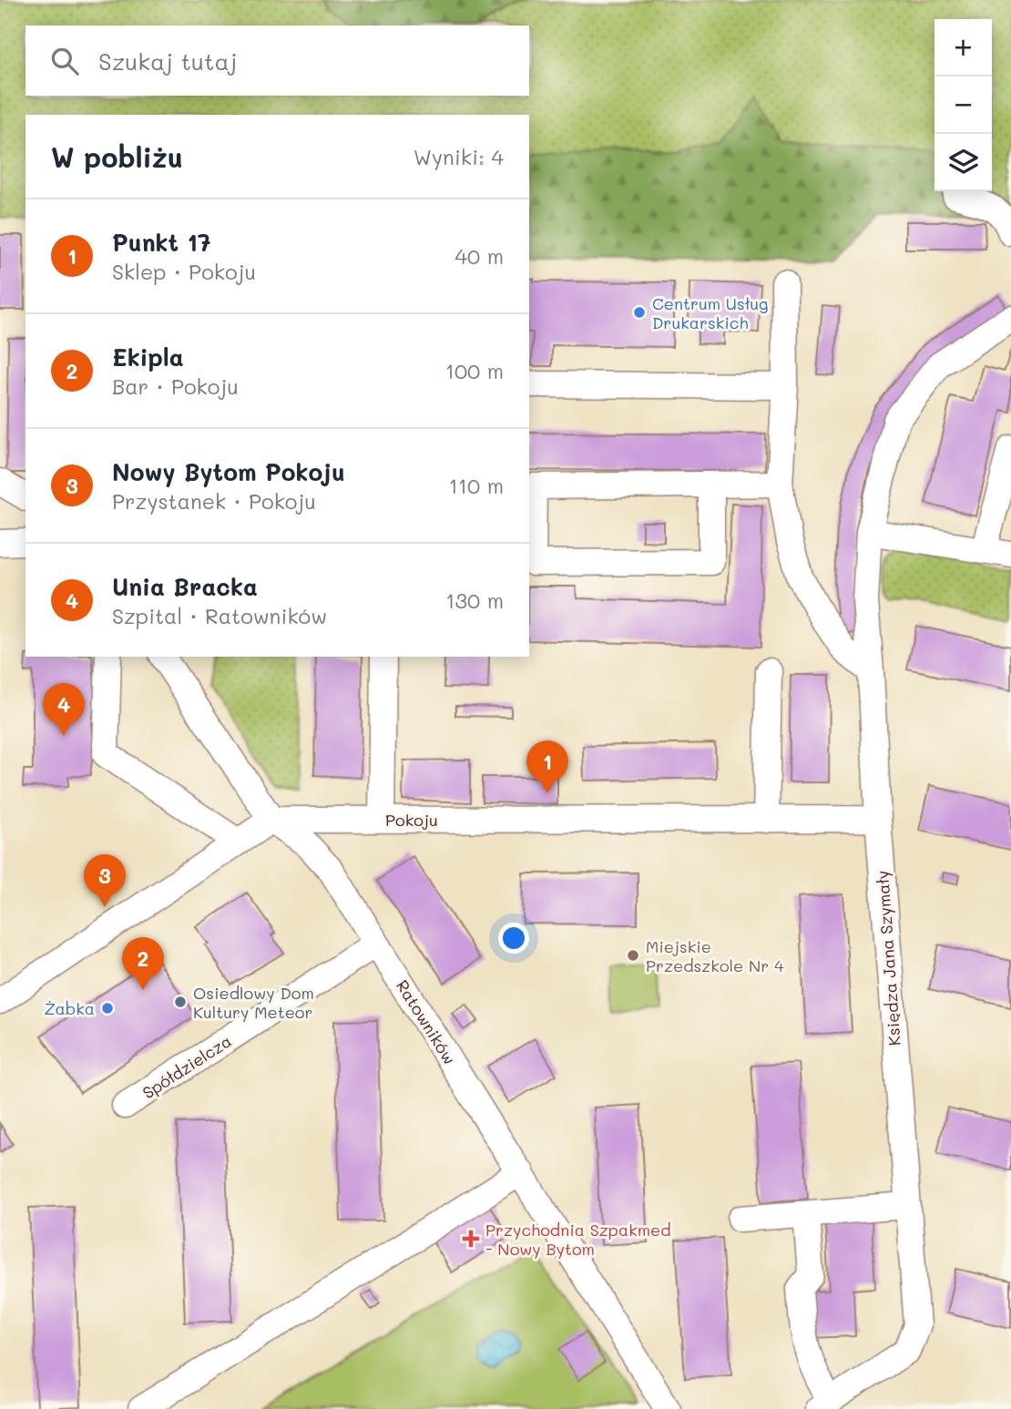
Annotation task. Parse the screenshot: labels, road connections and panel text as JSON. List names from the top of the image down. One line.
{"streets":{"street":["Pokoju","Księdza Jana Szymały","Ratowników","Spółdzielcza"]},"crossings":[["Pokoju","Księdza Jana Szymały"],["Pokoju","Ratowników"],["Ratowników","Spółdzielcza"]],"places":{"other":["Centrum Usług Drukarskich","Miejskie Przedszkole Nr 4","Osiedlowy Dom Kultury Meteor","Żabka"],"health":["Przychodnia Szpakmed - Nowy Bytom"]},"page":{"map_buttons":["+","−"],"search":"Szukaj tutaj","heading":["W pobliżu","Wyniki: 4"],"list":[{"mark":"1","name":"Punkt 17","note":"Sklep · Pokoju","value":"40 m"},{"mark":"2","name":"Ekipla","note":"Bar · Pokoju","value":"100 m"},{"mark":"3","name":"Nowy Bytom Pokoju","note":"Przystanek · Pokoju","value":"110 m"},{"mark":"4","name":"Unia Bracka","note":"Szpital · Ratowników","value":"130 m"}],"pins":["4","1","3","2"]}}
